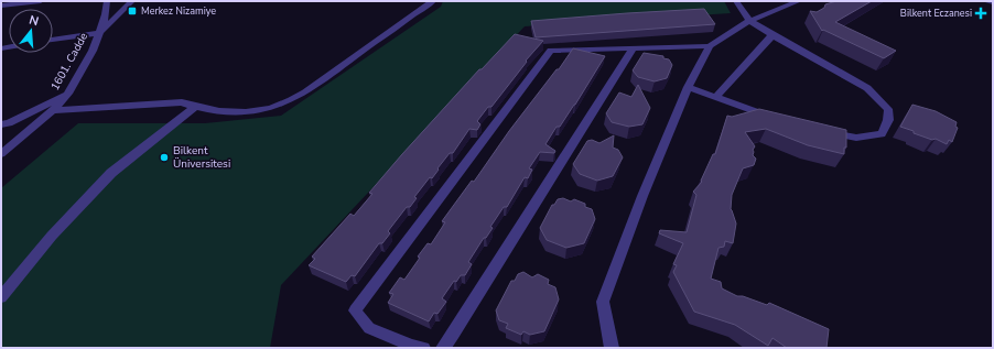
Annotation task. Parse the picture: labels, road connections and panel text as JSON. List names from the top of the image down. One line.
{"streets":{"street":["1601. Cadde"]},"places":{"transit":["Merkez Nizamiye"],"health":["Bilkent Eczanesi"],"other":["Bilkent Üniversitesi"]},"north":"top"}
